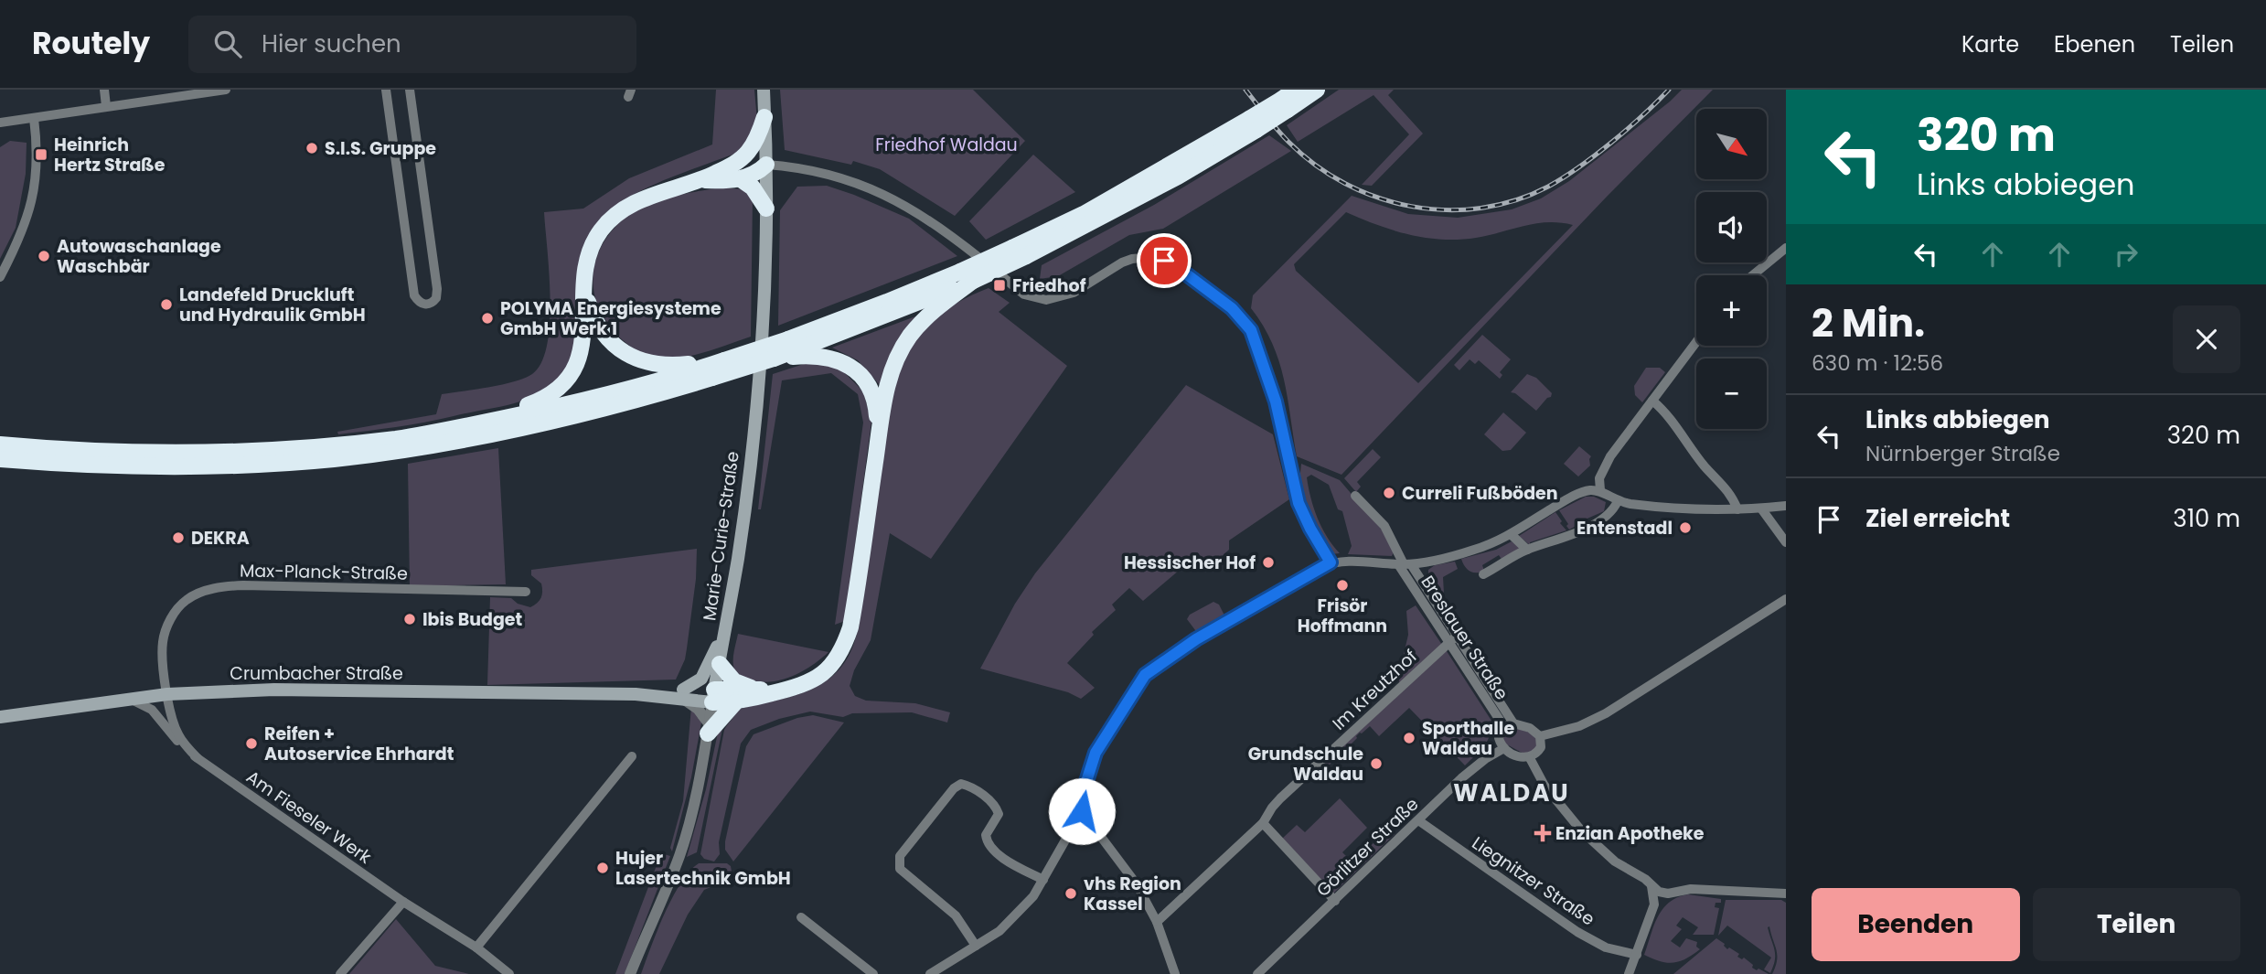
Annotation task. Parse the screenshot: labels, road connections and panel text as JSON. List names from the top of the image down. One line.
{"streets":{"main road":["Marie-Curie-Straße","Crumbacher Straße"],"street":["Max-Planck-Straße","Breslauer Straße","Im Kreutzhof","Am Fieseler Werk","Görlitzer Straße","Liegnitzer Straße"]},"crossings":[["Marie-Curie-Straße","Crumbacher Straße"],["Max-Planck-Straße","Crumbacher Straße"],["Max-Planck-Straße","Am Fieseler Werk"],["Breslauer Straße","Im Kreutzhof"],["Breslauer Straße","Görlitzer Straße"],["Crumbacher Straße","Am Fieseler Werk"],["Görlitzer Straße","Liegnitzer Straße"]],"districts":["WALDAU"],"parks":["Friedhof Waldau"],"places":{"other":["S.I.S. Gruppe","Autowaschanlage Waschbär","Landefeld Druckluft und Hydraulik GmbH","POLYMA Energiesysteme GmbH Werk 1","Curreli Fußböden","Entenstadl","DEKRA","Hessischer Hof","Frisör Hoffmann","Ibis Budget","Sporthalle Waldau","Reifen + Autoservice Ehrhardt","Grundschule Waldau","Hujer Lasertechnik GmbH","vhs Region Kassel"],"transit":["Heinrich Hertz Straße","Friedhof"],"health":["Enzian Apotheke"]},"north":"bottom right","page":{"header":"Routely","search":"Hier suchen","nav":["Karte","Ebenen","Teilen"],"turn":["320 m","Links abbiegen"],"map_buttons":["+","−"],"heading":["2 Min.","630 m · 12:56"],"list":[{"name":"Links abbiegen","note":"Nürnberger Straße","value":"320 m"},{"name":"Ziel erreicht","value":"310 m"}],"buttons":["Beenden","Teilen"]}}
